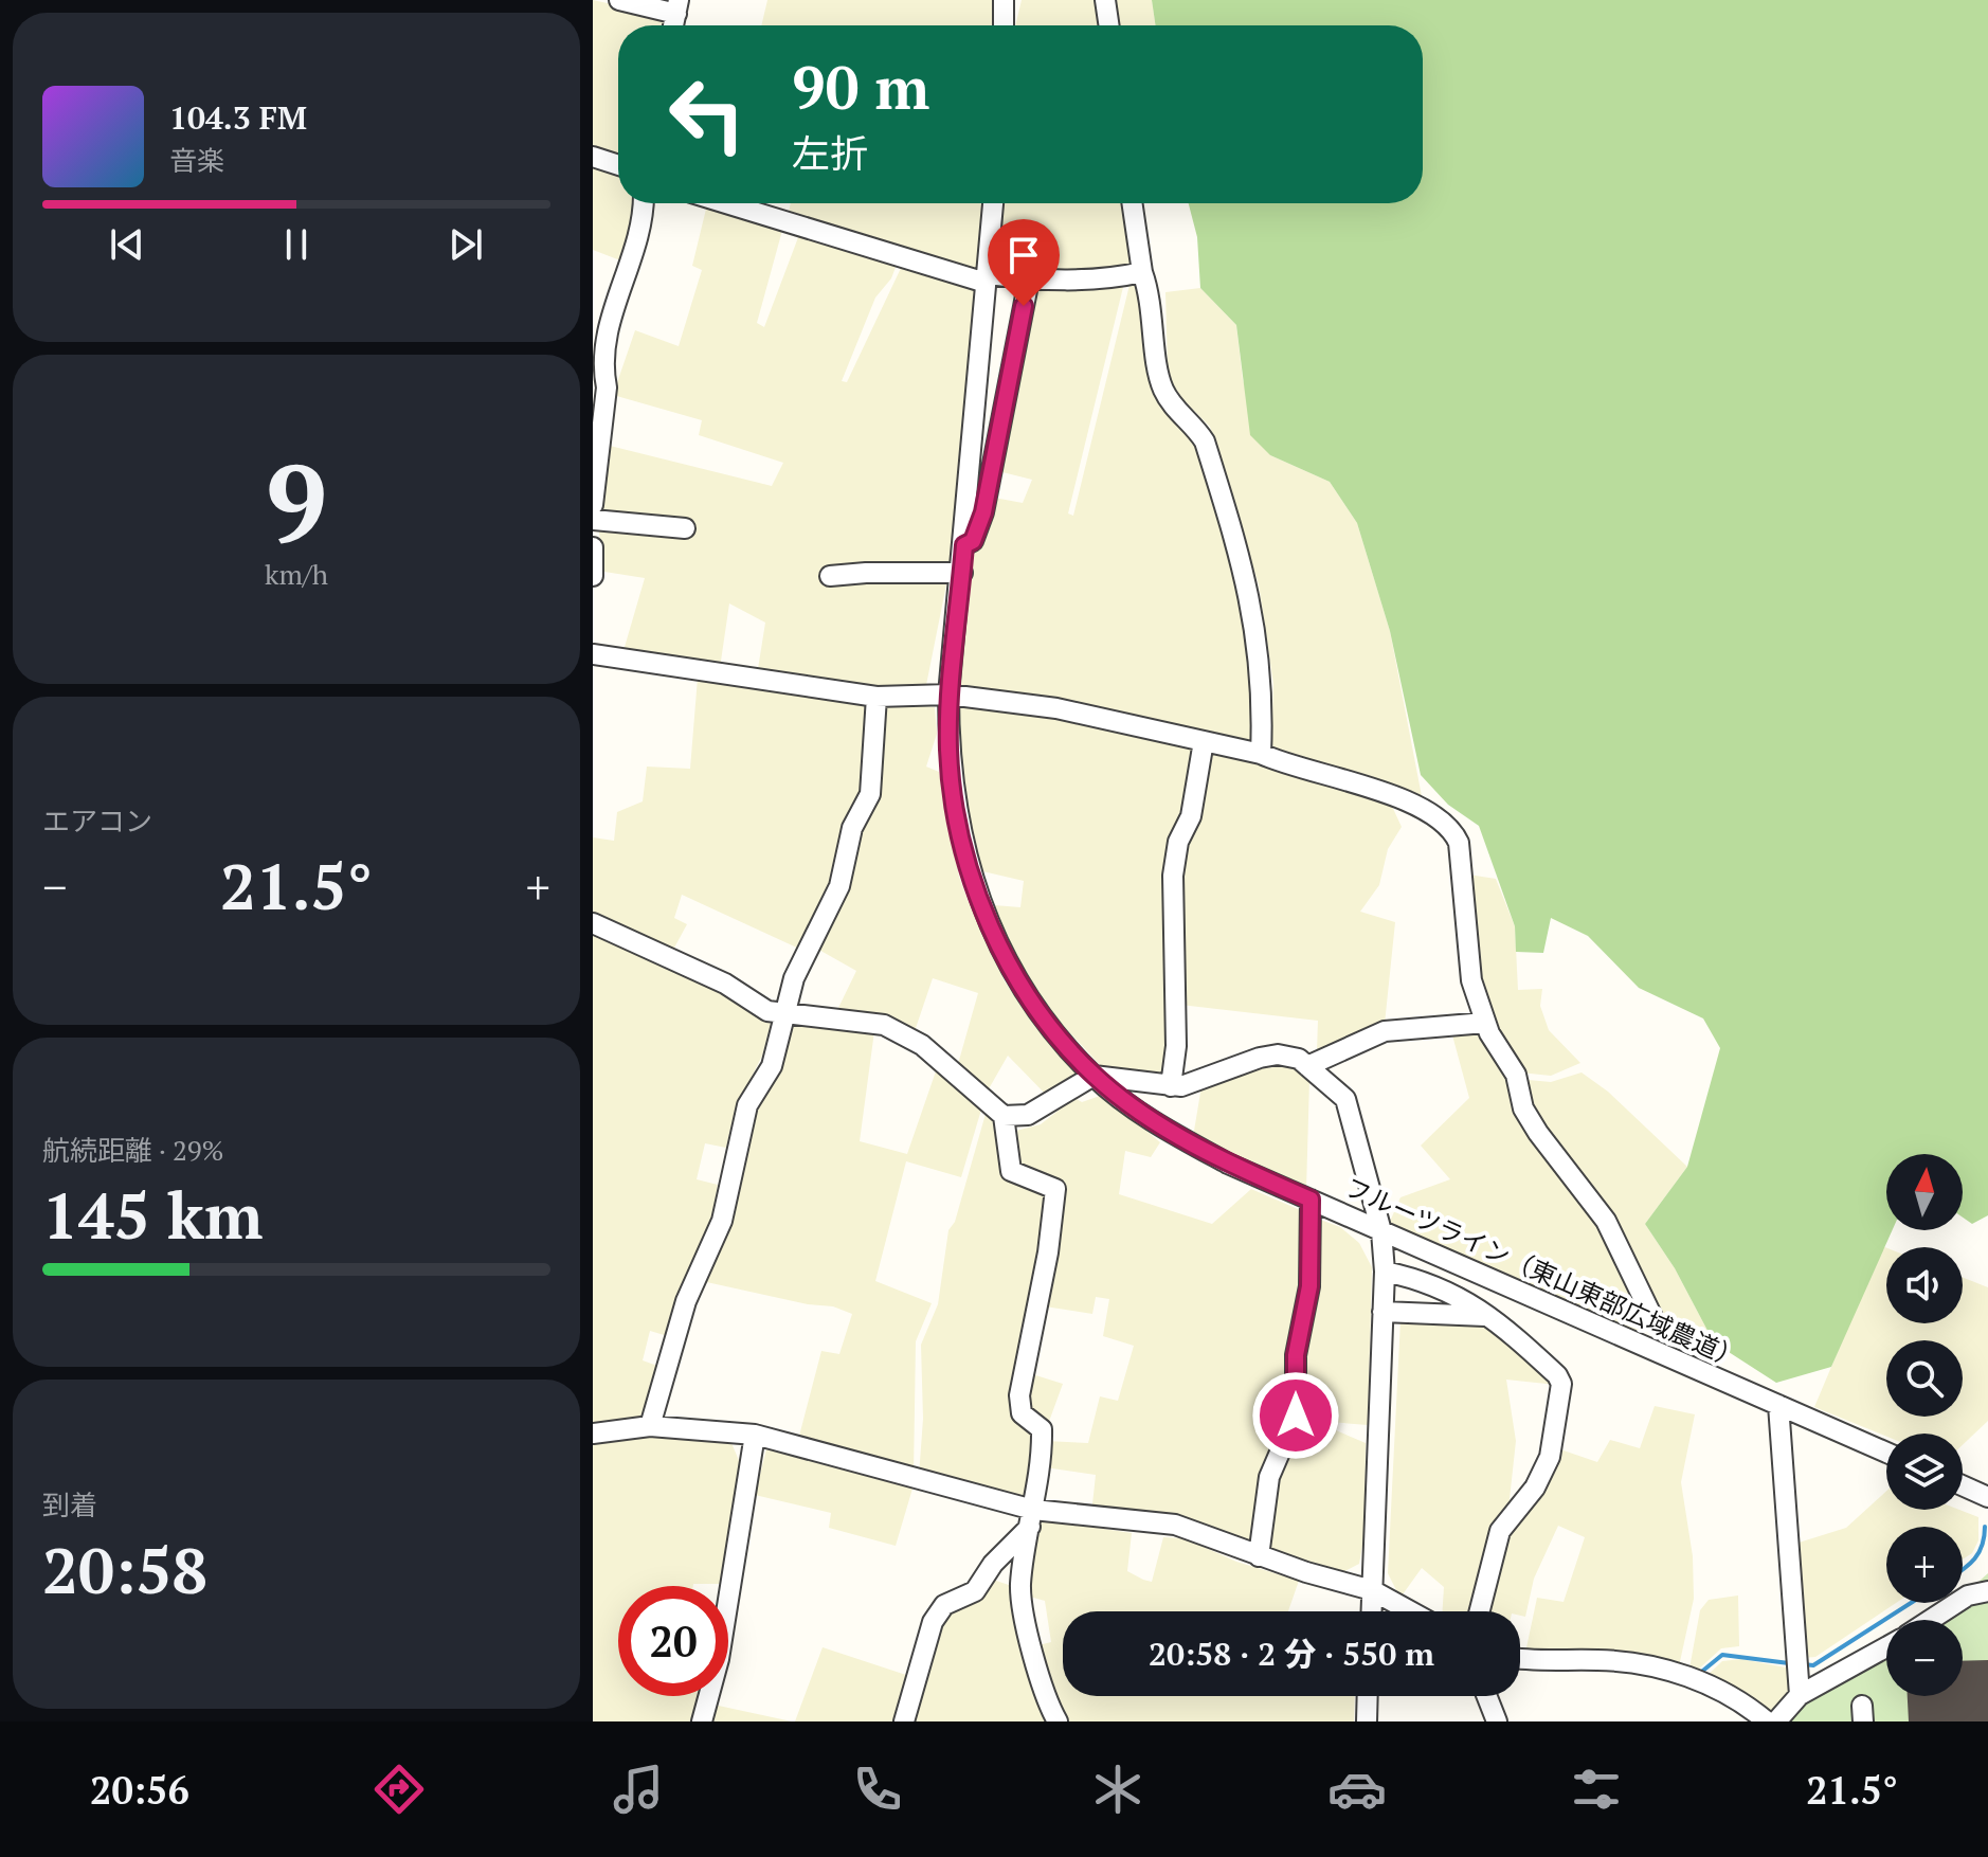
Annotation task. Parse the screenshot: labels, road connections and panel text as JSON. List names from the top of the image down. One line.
{"streets":{"street":["フルーツライン（東山東部広域農道）"]},"north":"top","page":{"turn":["90 m","左折"],"song":["104.3 FM","音楽"],"tile":[["9","km/h"],"エアコン",["航続距離 · 29%","145 km"],["到着","20:58"]],"heat":["−","21.5°","+"],"map_buttons":["+","−"],"limit":"20","trip":"20:58 · 2 分 · 550 m","tabs":["20:56","21.5°"]}}
